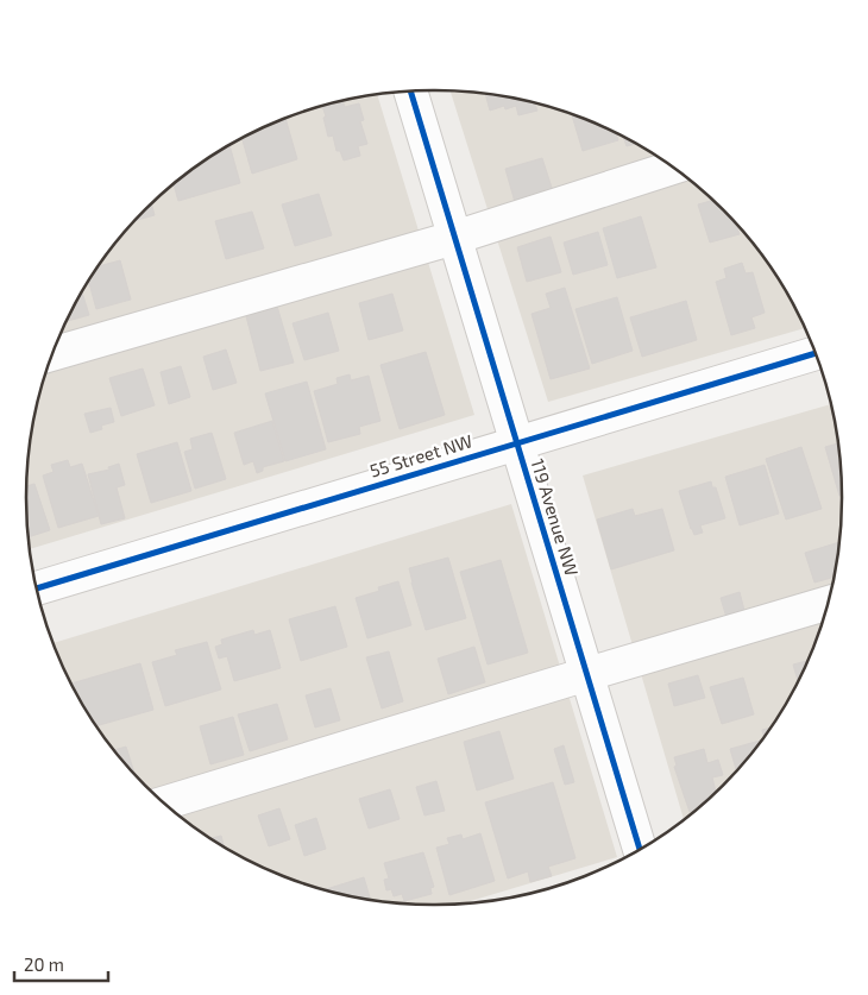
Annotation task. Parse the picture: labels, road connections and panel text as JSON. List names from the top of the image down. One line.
{"streets":{"street":["55 Street NW","119 Avenue NW"]},"crossings":[["55 Street NW","119 Avenue NW"]],"scale_bar":"20 m"}
